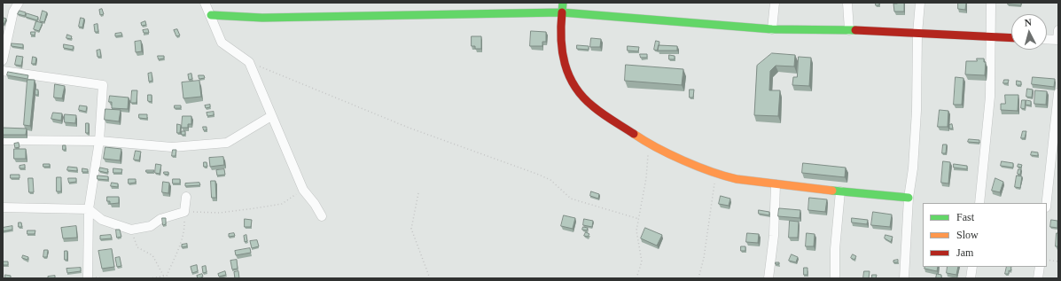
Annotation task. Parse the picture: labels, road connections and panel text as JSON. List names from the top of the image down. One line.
{"legend":["Fast","Slow","Jam"],"north":"top"}
